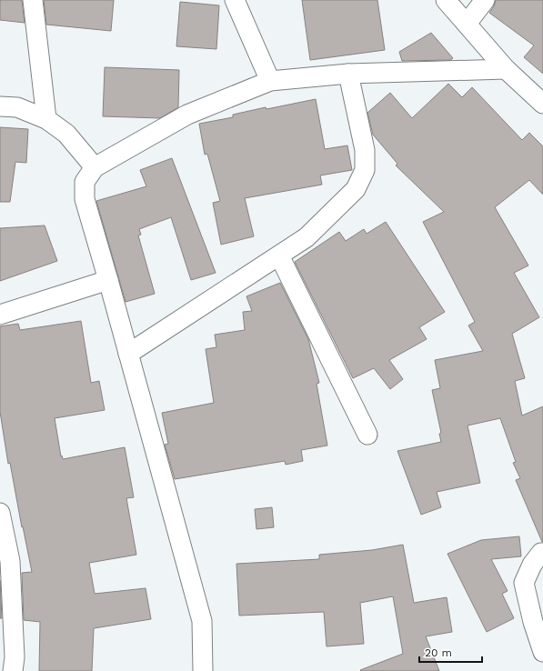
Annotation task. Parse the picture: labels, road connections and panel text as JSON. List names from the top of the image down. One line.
{"scale_bar":"20 m"}
